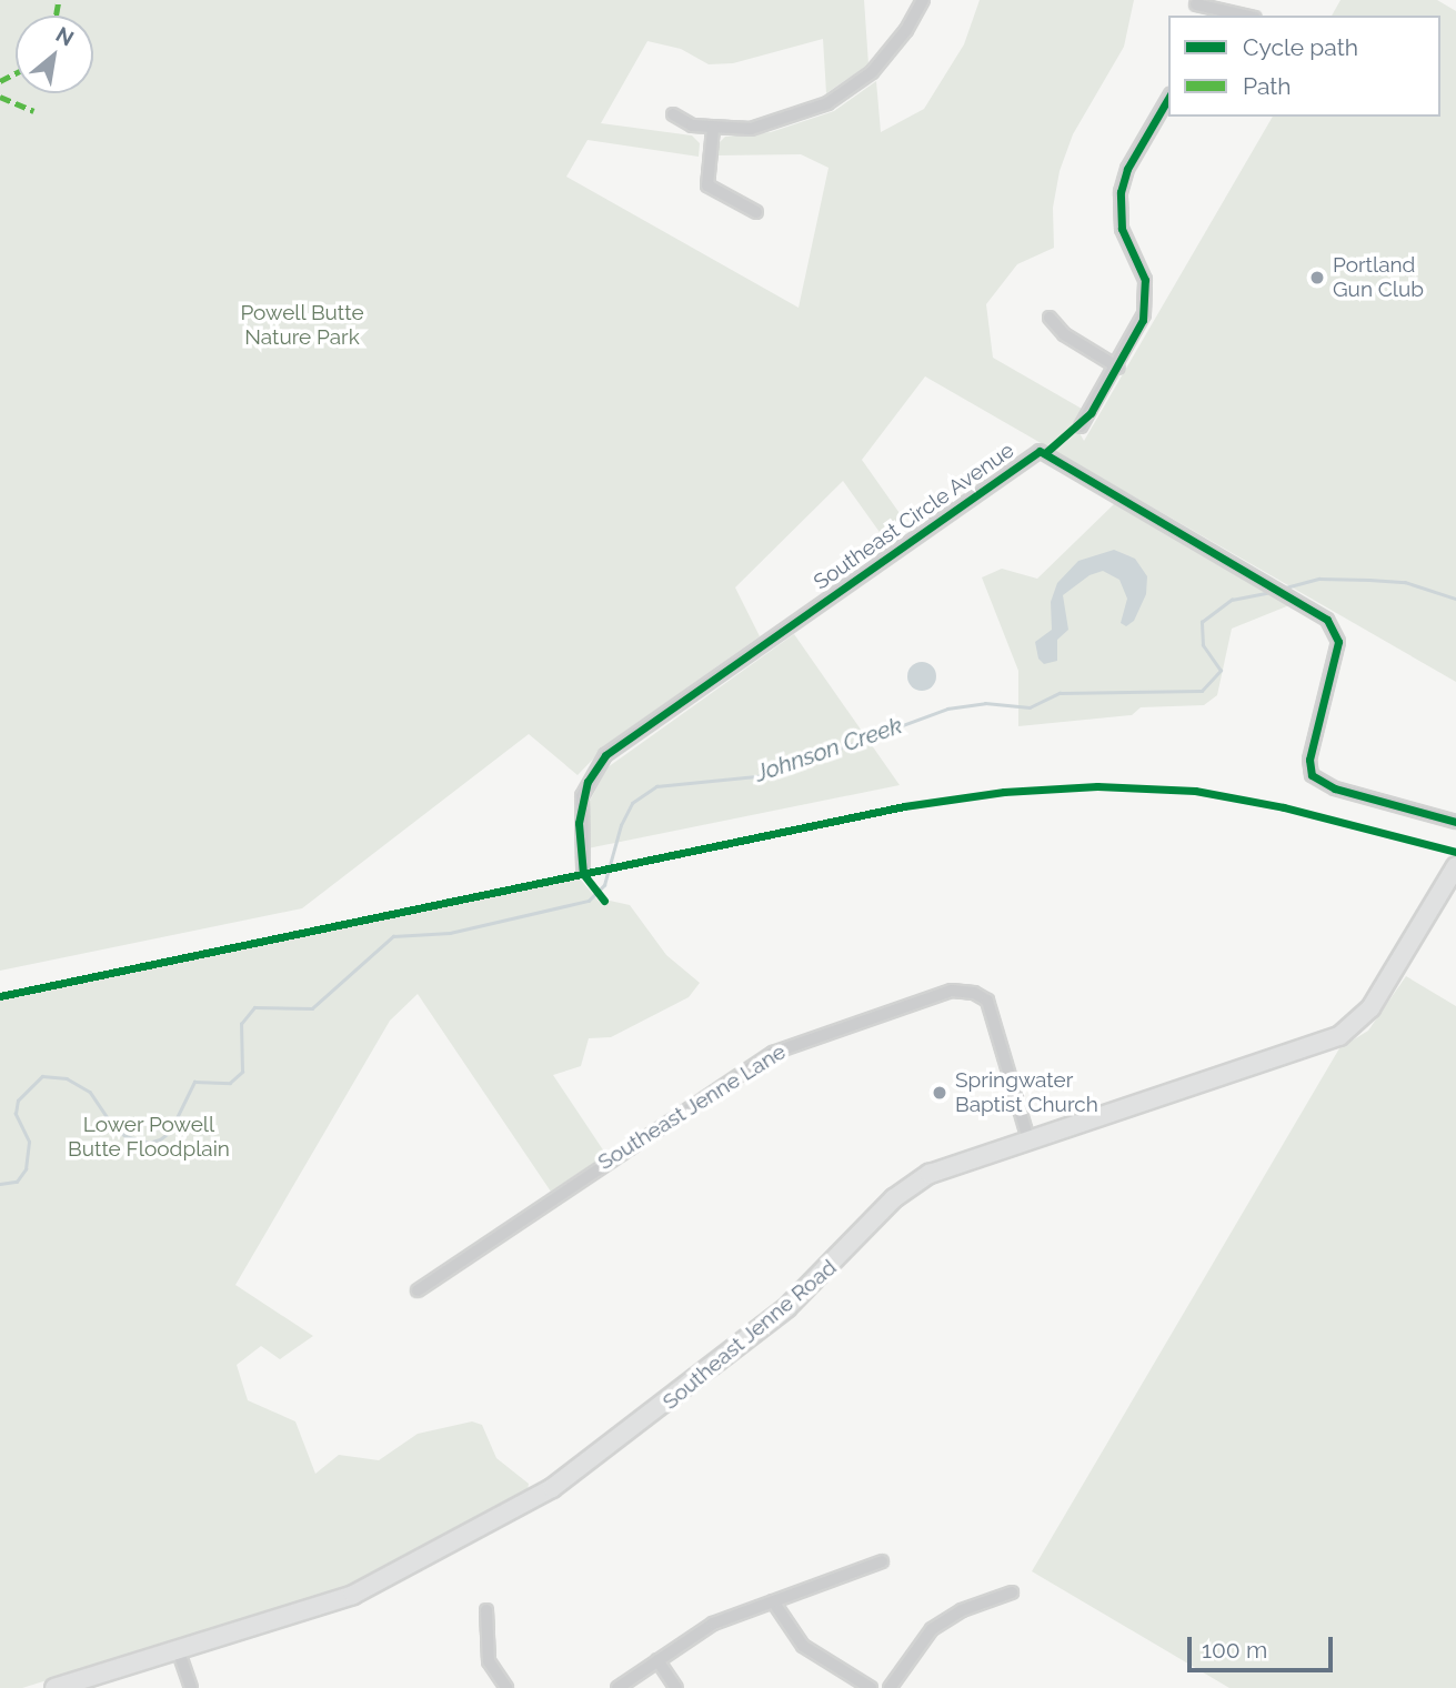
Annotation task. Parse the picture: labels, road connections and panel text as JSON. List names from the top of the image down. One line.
{"streets":{"main road":["Southeast Jenne Road"],"street":["Southeast Circle Avenue","Southeast Jenne Lane"]},"crossings":[["Southeast Jenne Lane","Southeast Jenne Road"]],"water":["Johnson Creek"],"parks":["Powell Butte Nature Park","Lower Powell Butte Floodplain"],"places":["Portland Gun Club","Springwater Baptist Church"],"legend":["Cycle path","Path"],"scale_bar":"100 m","north":"top right"}
